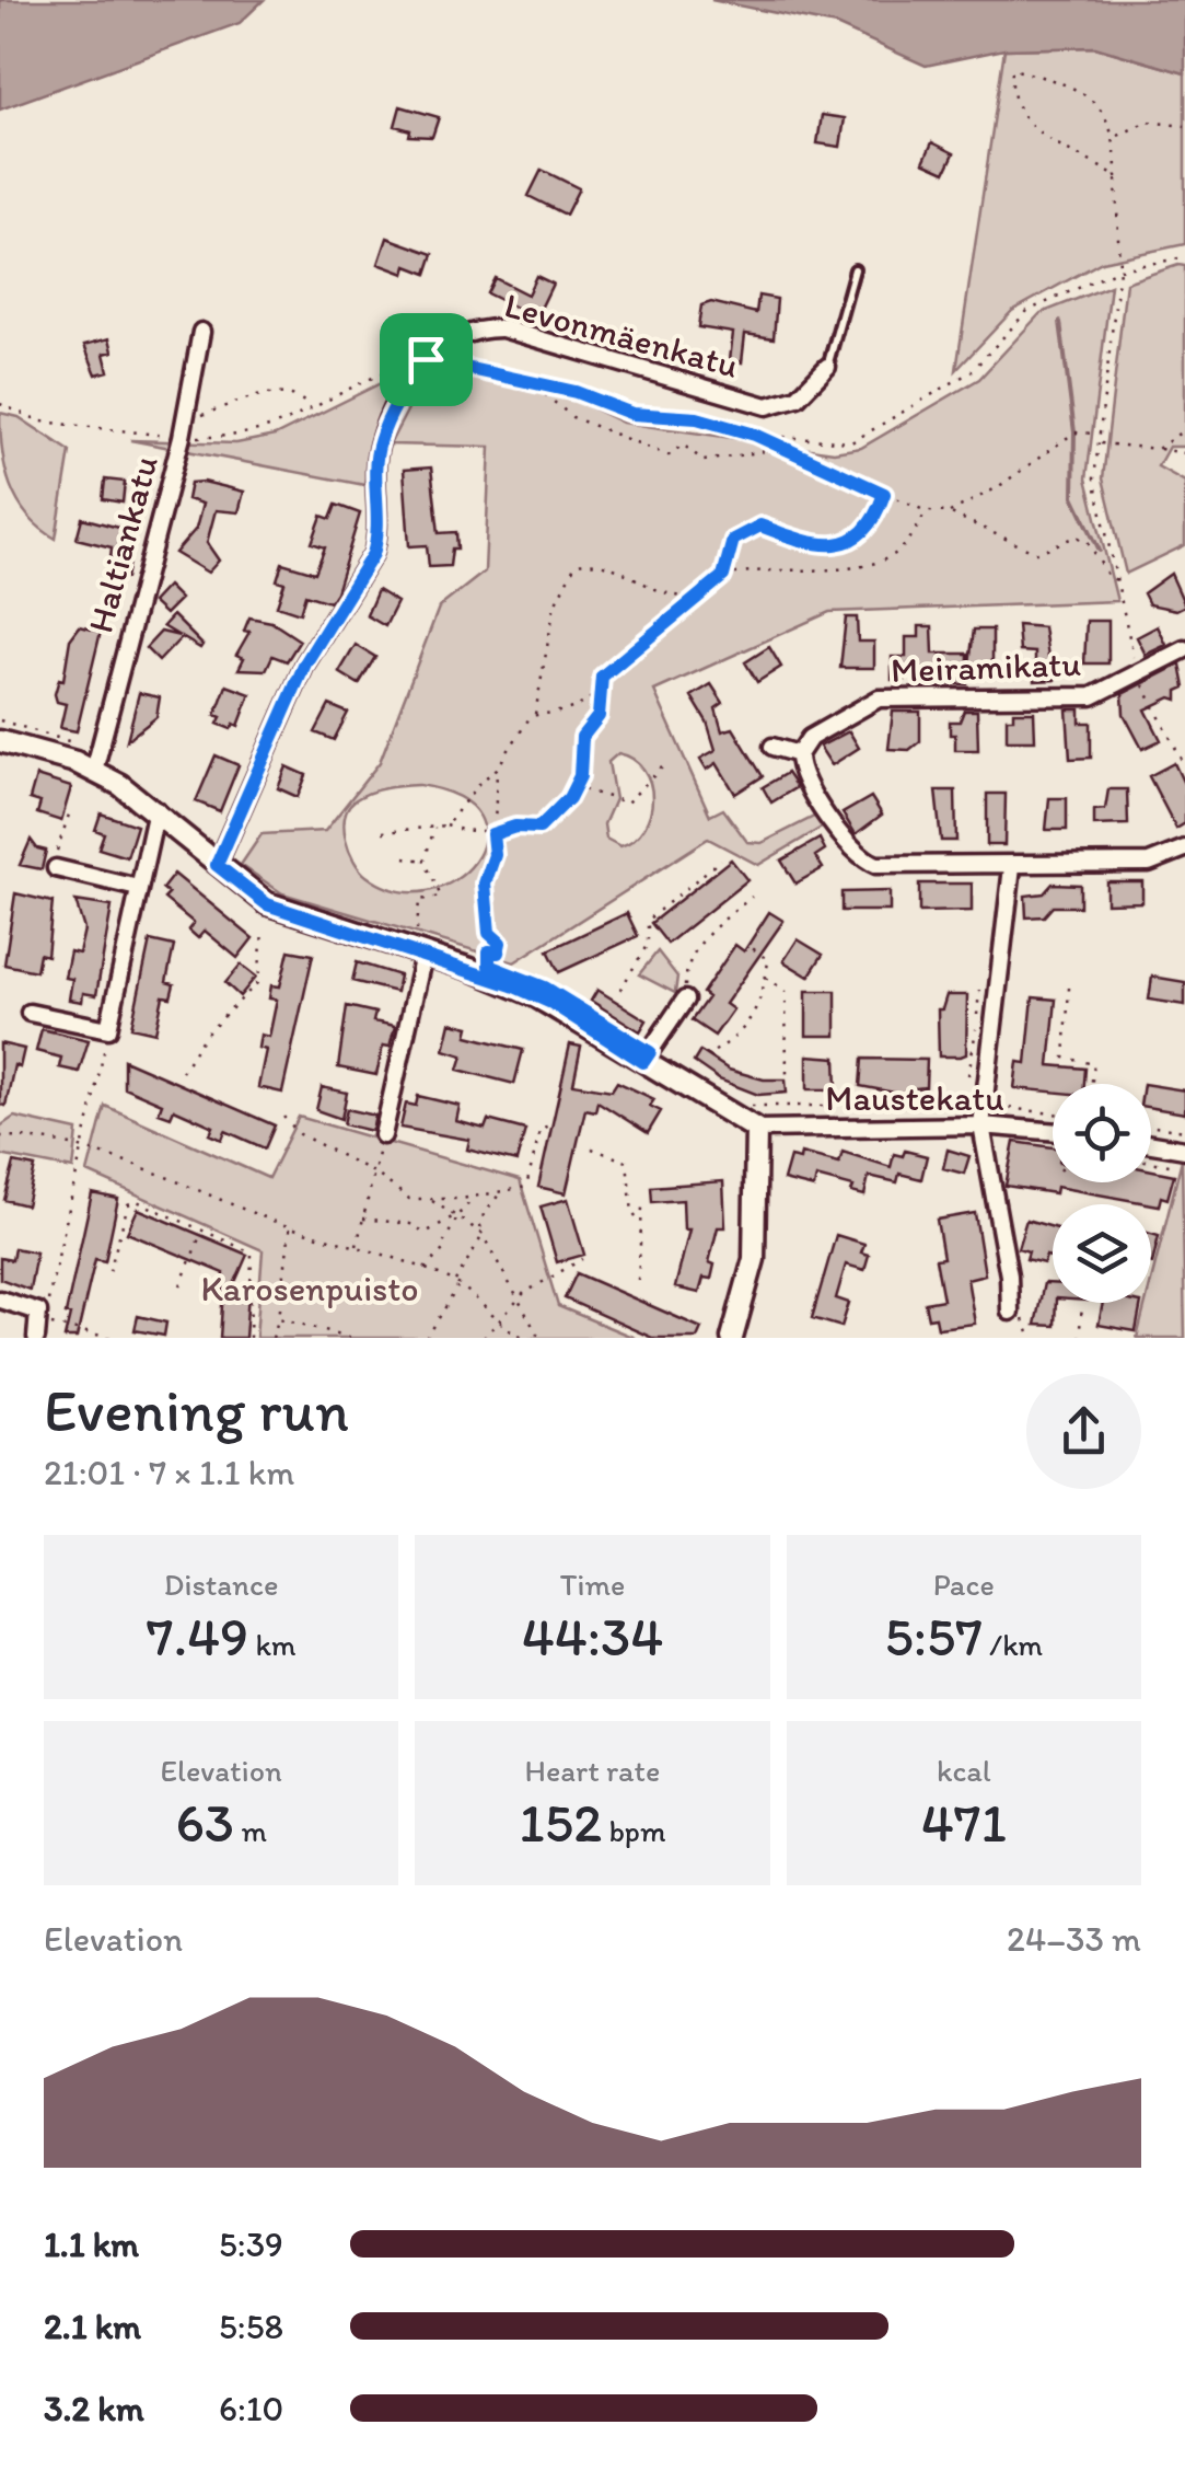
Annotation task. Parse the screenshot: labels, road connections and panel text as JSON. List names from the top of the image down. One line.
{"streets":{"street":["Levonmäenkatu","Haltiankatu","Meiramikatu","Maustekatu"]},"parks":["Karosenpuisto"],"page":{"heading":["Evening run","21:01 · 7 × 1.1 km"],"stats":[["Distance","7.49 km"],["Time","44:34"],["Pace","5:57 /km"],["Elevation","63 m"],["Heart rate","152 bpm"],["kcal","471"]],"chart":["Elevation","24–33 m"],"list":[{"name":"1.1 km","note":"5:39"},{"name":"2.1 km","note":"5:58"},{"name":"3.2 km","note":"6:10"}]}}
